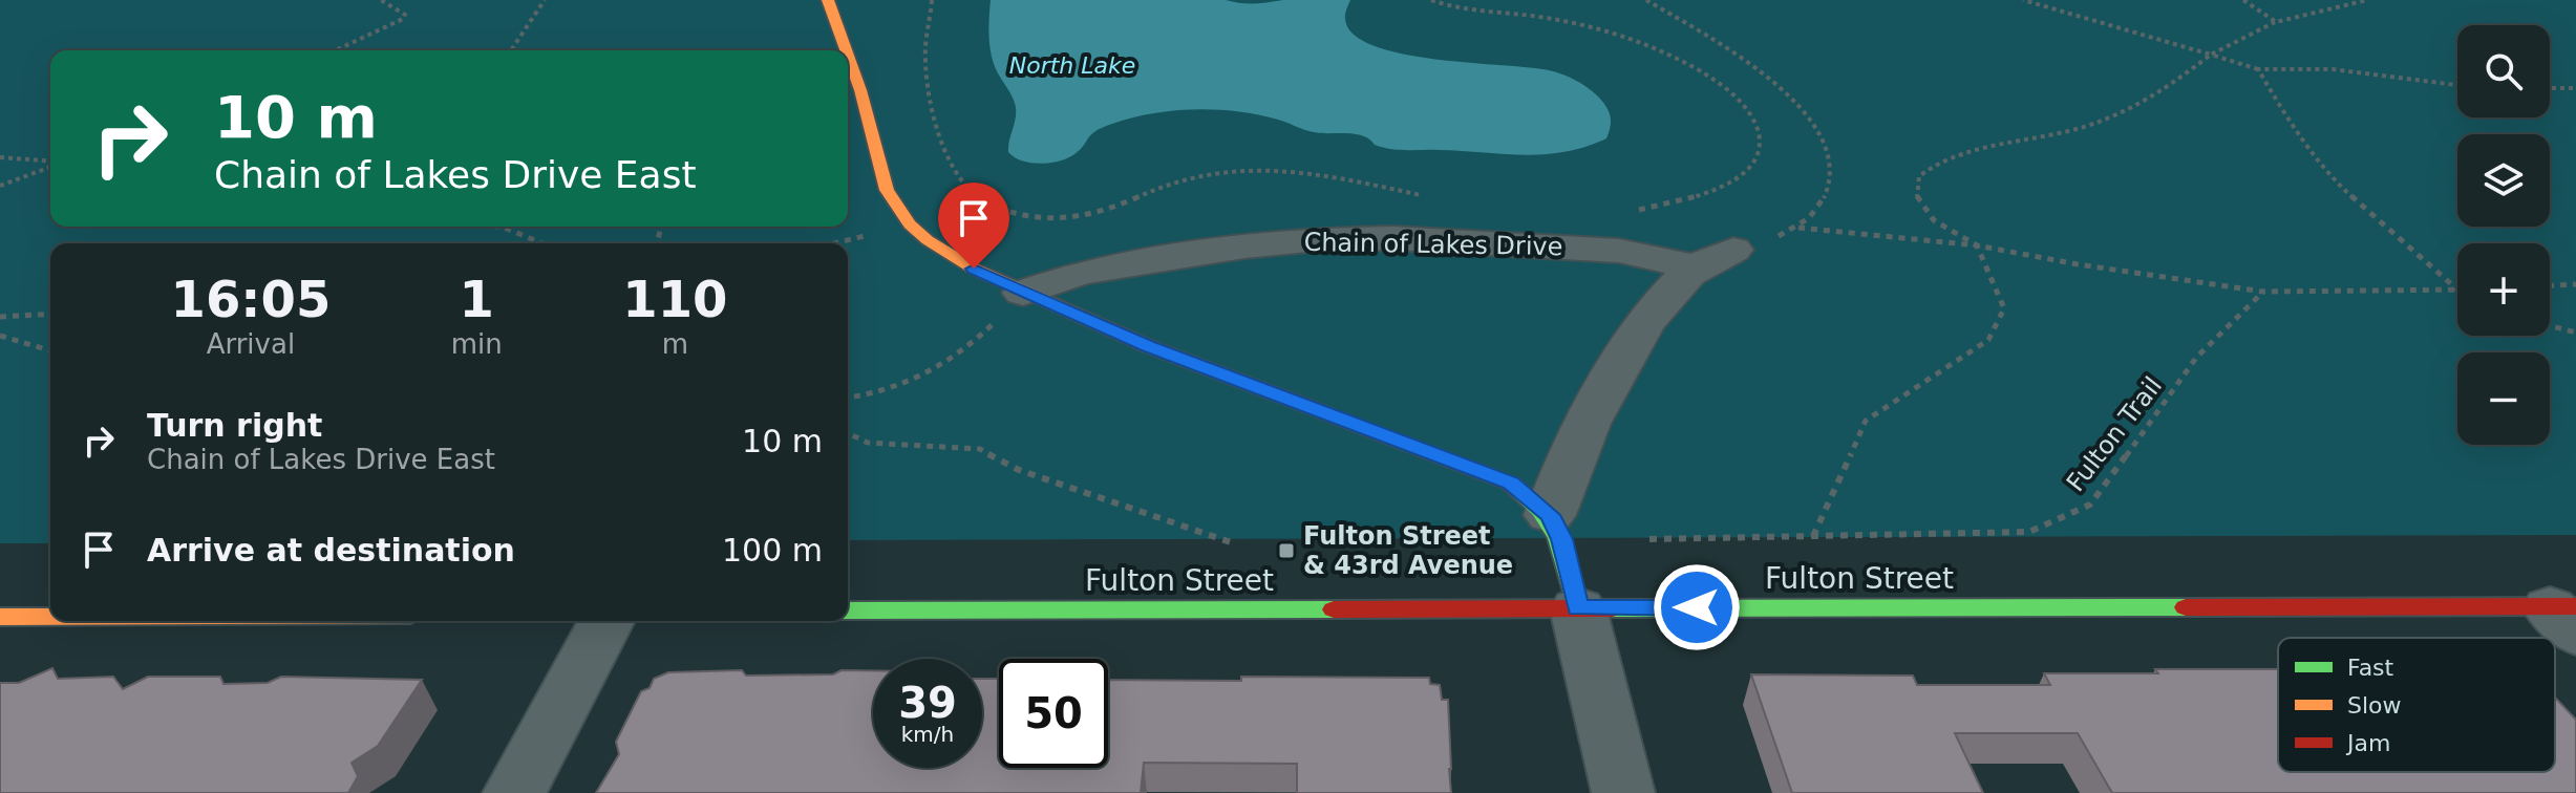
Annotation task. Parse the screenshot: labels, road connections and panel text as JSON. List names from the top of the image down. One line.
{"streets":{"street":["Chain of Lakes Drive","Fulton Street"],"path":["Fulton Trail"]},"water":["North Lake"],"places":{"transit":["Fulton Street & 43rd Avenue"]},"legend":["Fast","Slow","Jam"],"page":{"map_buttons":["+","−"],"turn":["10 m","Chain of Lakes Drive East"],"eta":["16:05","Arrival","1","min","110","m"],"list":[{"name":"Turn right","note":"Chain of Lakes Drive East","value":"10 m"},{"name":"Arrive at destination","value":"100 m"}],"speed":"39 km/h","limit":"50"}}
